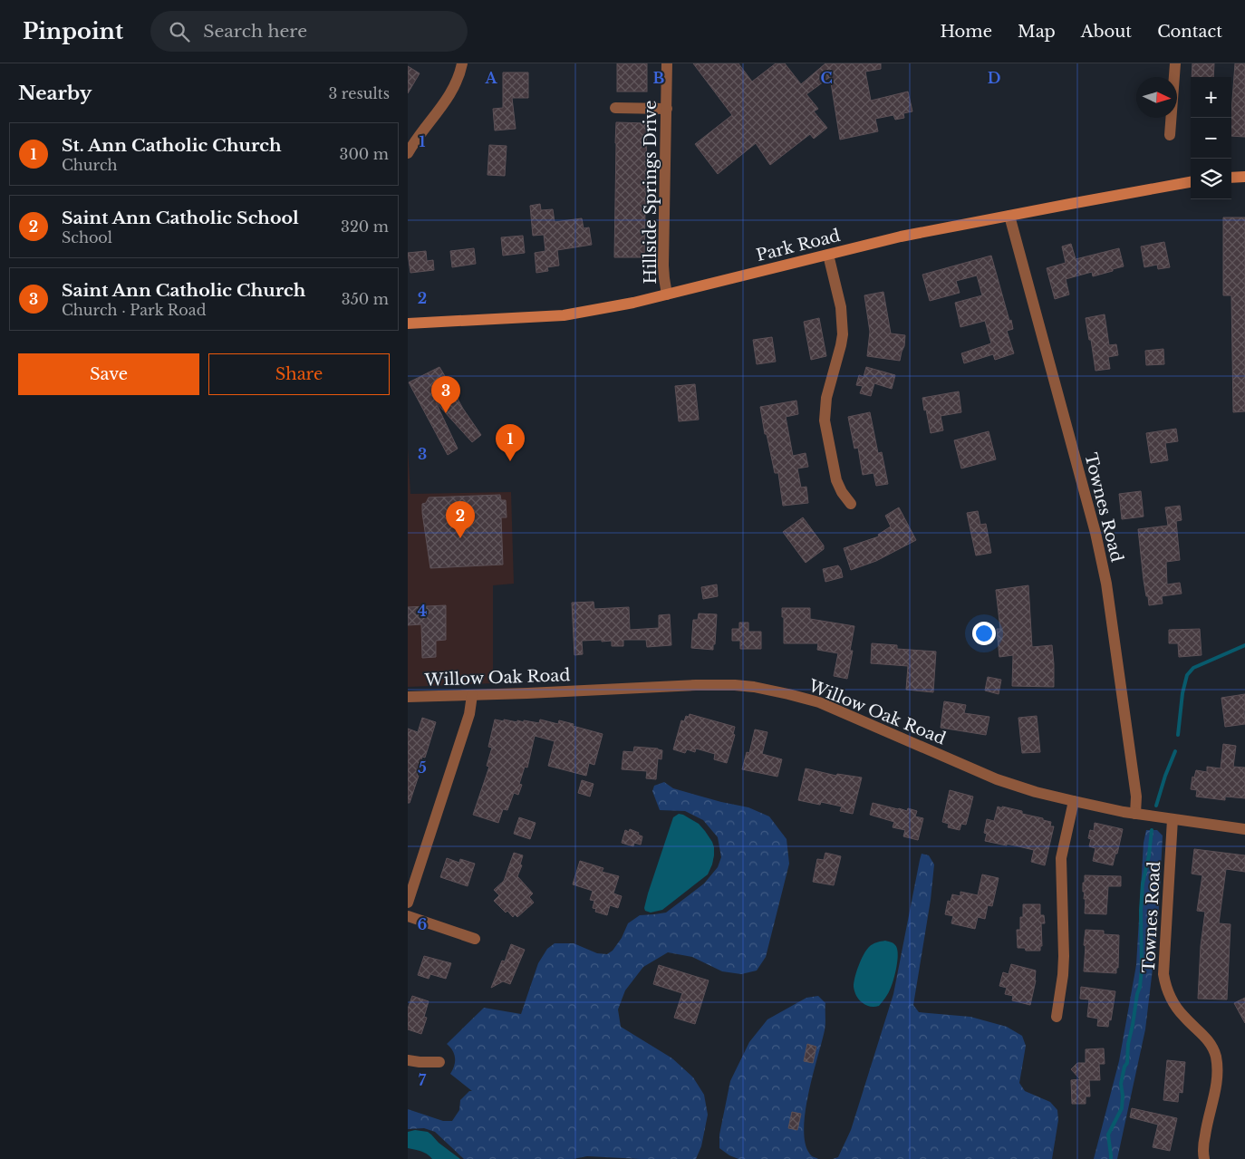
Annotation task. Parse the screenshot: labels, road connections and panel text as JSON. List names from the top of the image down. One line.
{"streets":{"main road":["Park Road"],"street":["Hillside Springs Drive","Townes Road","Willow Oak Road"]},"crossings":[["Hillside Springs Drive","Park Road"],["Park Road","Townes Road"],["Townes Road","Willow Oak Road"]],"north":"right","page":{"header":"Pinpoint","search":"Search here","nav":["Home","Map","About","Contact"],"heading":["Nearby","3 results"],"map_buttons":["+","−"],"list":[{"mark":"1","name":"St. Ann Catholic Church","note":"Church","value":"300 m"},{"mark":"2","name":"Saint Ann Catholic School","note":"School","value":"320 m"},{"mark":"3","name":"Saint Ann Catholic Church","note":"Church · Park Road","value":"350 m"}],"buttons":["Save","Share"],"pins":["3","1","2"]},"grid":{"columns":["A","B","C","D"],"rows":["1","2","3","4","5","6","7"]}}
